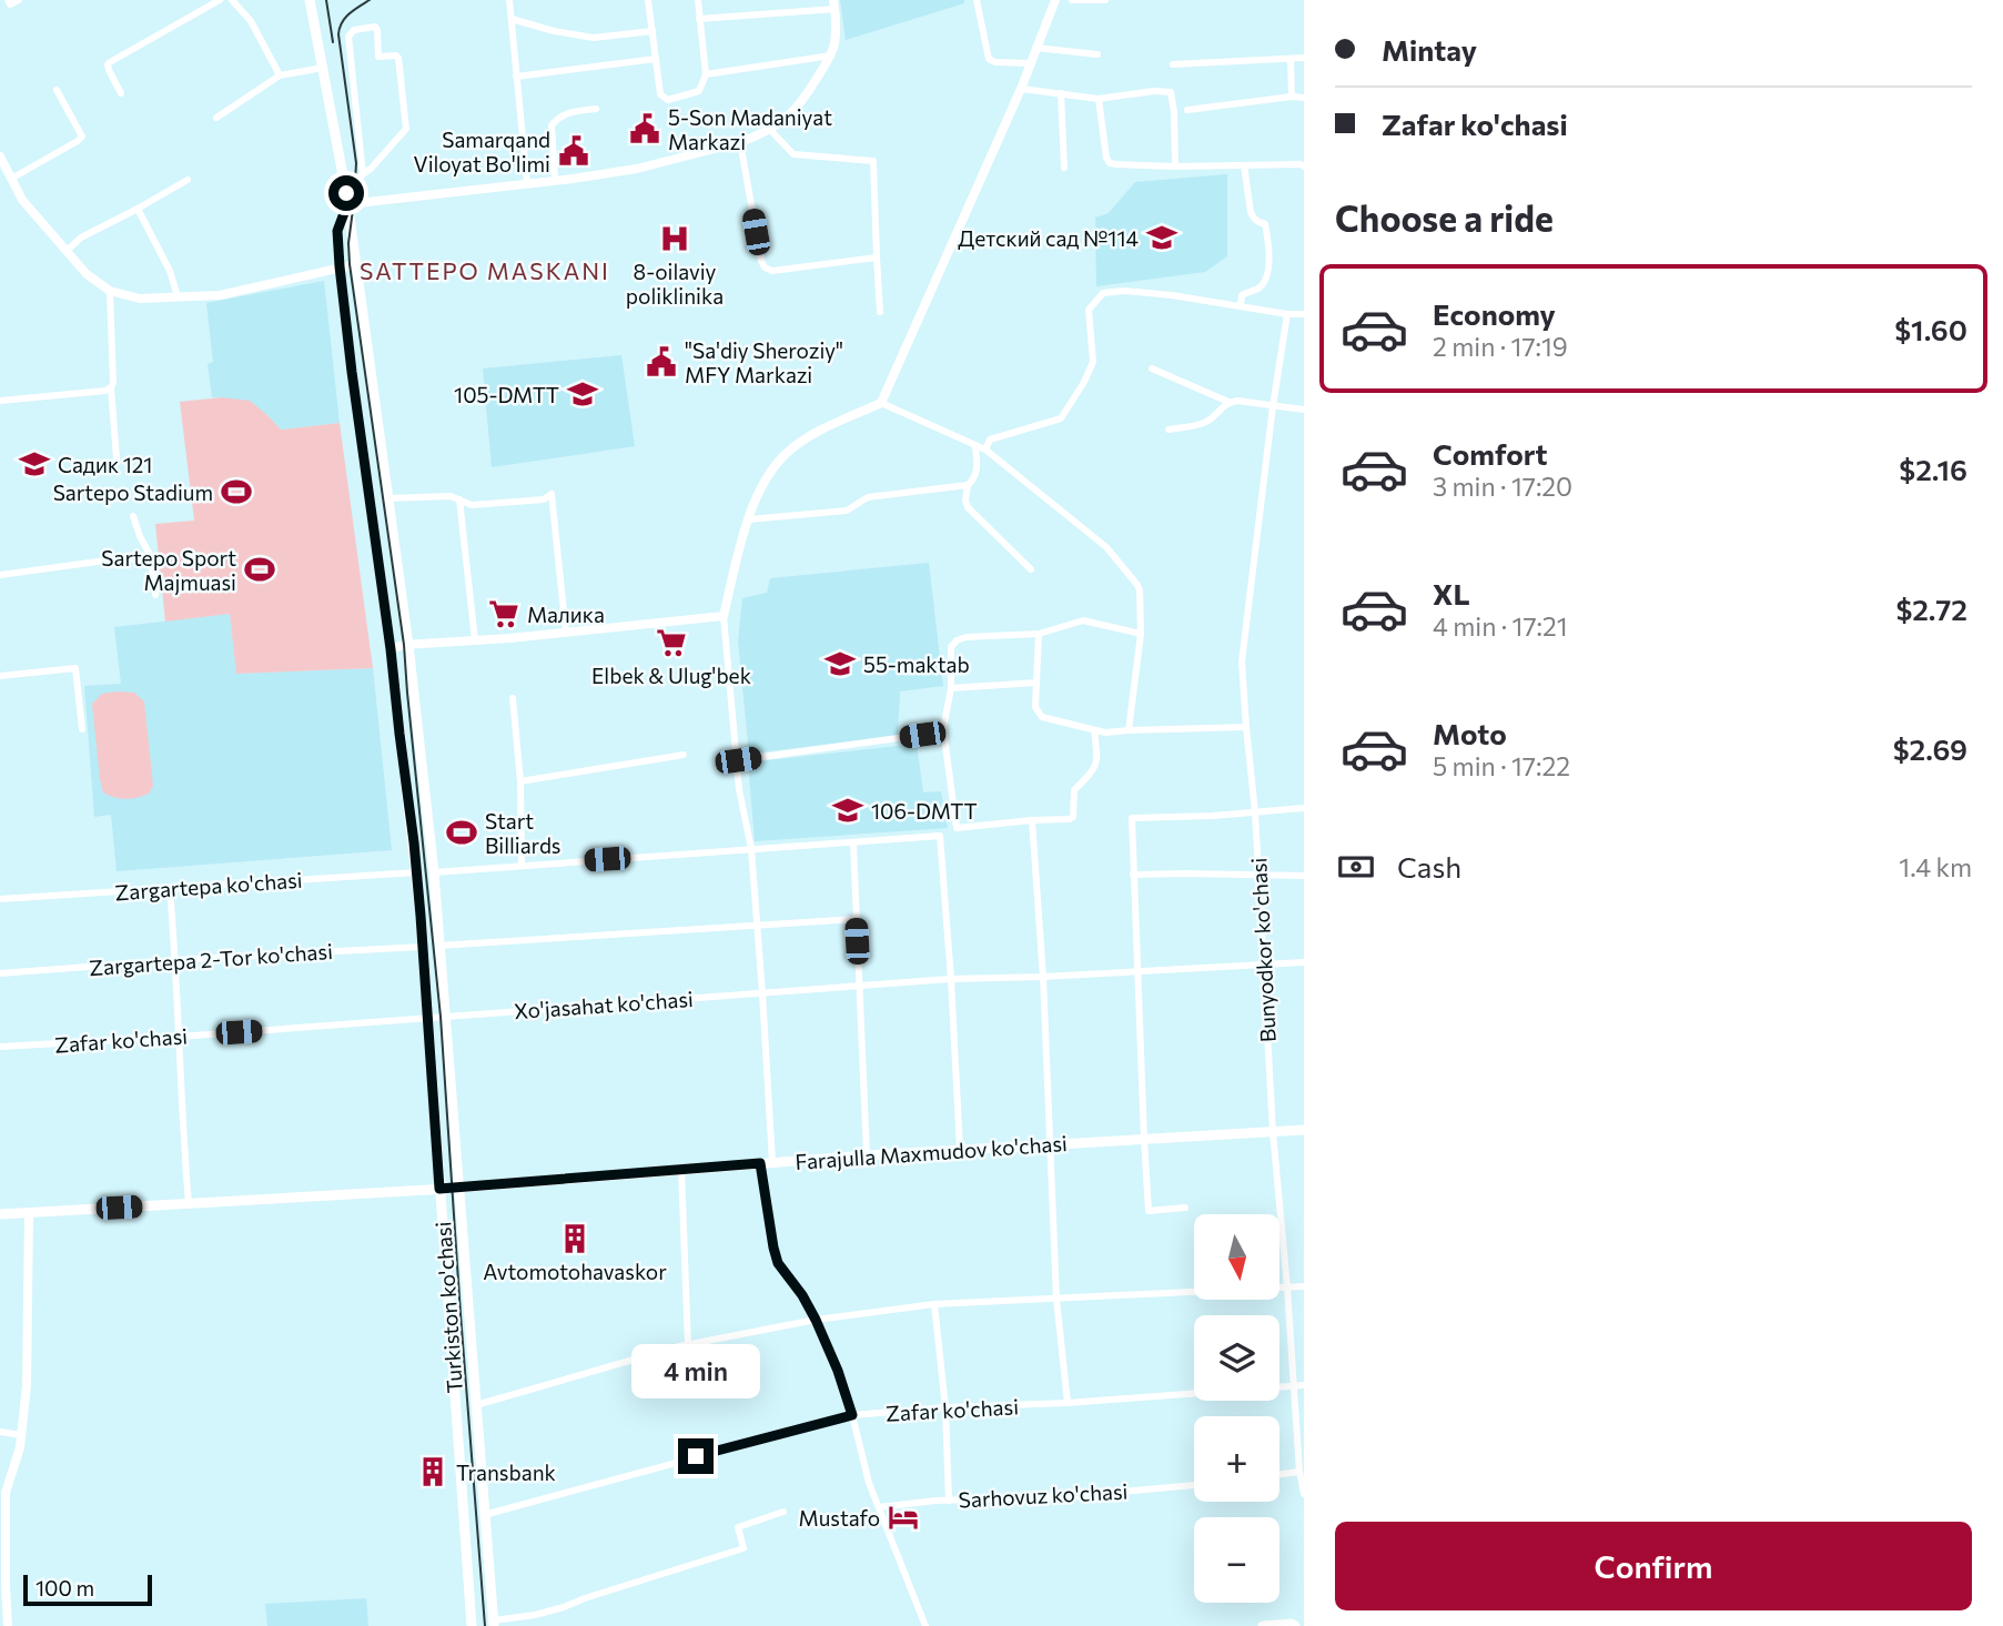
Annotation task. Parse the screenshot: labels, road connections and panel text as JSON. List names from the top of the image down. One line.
{"streets":{"main road":["Farajulla Maxmudov ko'chasi","Turkiston ko'chasi"],"street":["Zargartepa ko'chasi","Bunyodkor ko'chasi","Zargartepa 2-Tor ko'chasi","Xo'jasahat ko'chasi","Zafar ko'chasi","Sarhovuz ko'chasi"]},"crossings":[["Zargartepa ko'chasi","Turkiston ko'chasi"],["Bunyodkor ko'chasi","Xo'jasahat ko'chasi"],["Bunyodkor ko'chasi","Zafar ko'chasi"],["Bunyodkor ko'chasi","Farajulla Maxmudov ko'chasi"],["Zargartepa 2-Tor ko'chasi","Turkiston ko'chasi"],["Xo'jasahat ko'chasi","Zafar ko'chasi"],["Xo'jasahat ko'chasi","Turkiston ko'chasi"],["Zafar ko'chasi","Turkiston ko'chasi"],["Farajulla Maxmudov ko'chasi","Turkiston ko'chasi"]],"districts":["SATTEPO MASKANI"],"places":{"public building":["5-Son Madaniyat Markazi","Samarqand Viloyat Bo'limi","\"Sa'diy Sheroziy\" MFY Markazi"],"school or university":["Детский сад №114","105-DMTT","Садик 121","55-maktab","106-DMTT"],"hospital":["8-oilaviy poliklinika"],"sports":["Sartepo Stadium","Sartepo Sport Majmuasi","Start Billiards"],"supermarket":["Малика","Elbek & Ulug'bek"],"building":["Avtomotohavaskor","Transbank"],"hotel":["Mustafo"]},"scale_bar":"100 m","north":"bottom","page":{"banner":["Mintay","Zafar ko'chasi"],"heading":"Choose a ride","list":[{"name":"Economy","note":"2 min · 17:19","value":"$1.60"},{"name":"Comfort","note":"3 min · 17:20","value":"$2.16"},{"name":"XL","note":"4 min · 17:21","value":"$2.72"},{"name":"Moto","note":"5 min · 17:22","value":"$2.69"}],"pay":["Cash","1.4 km"],"map_buttons":["+","−"],"bubble":"4 min","buttons":"Confirm","scale":"100 m"}}
